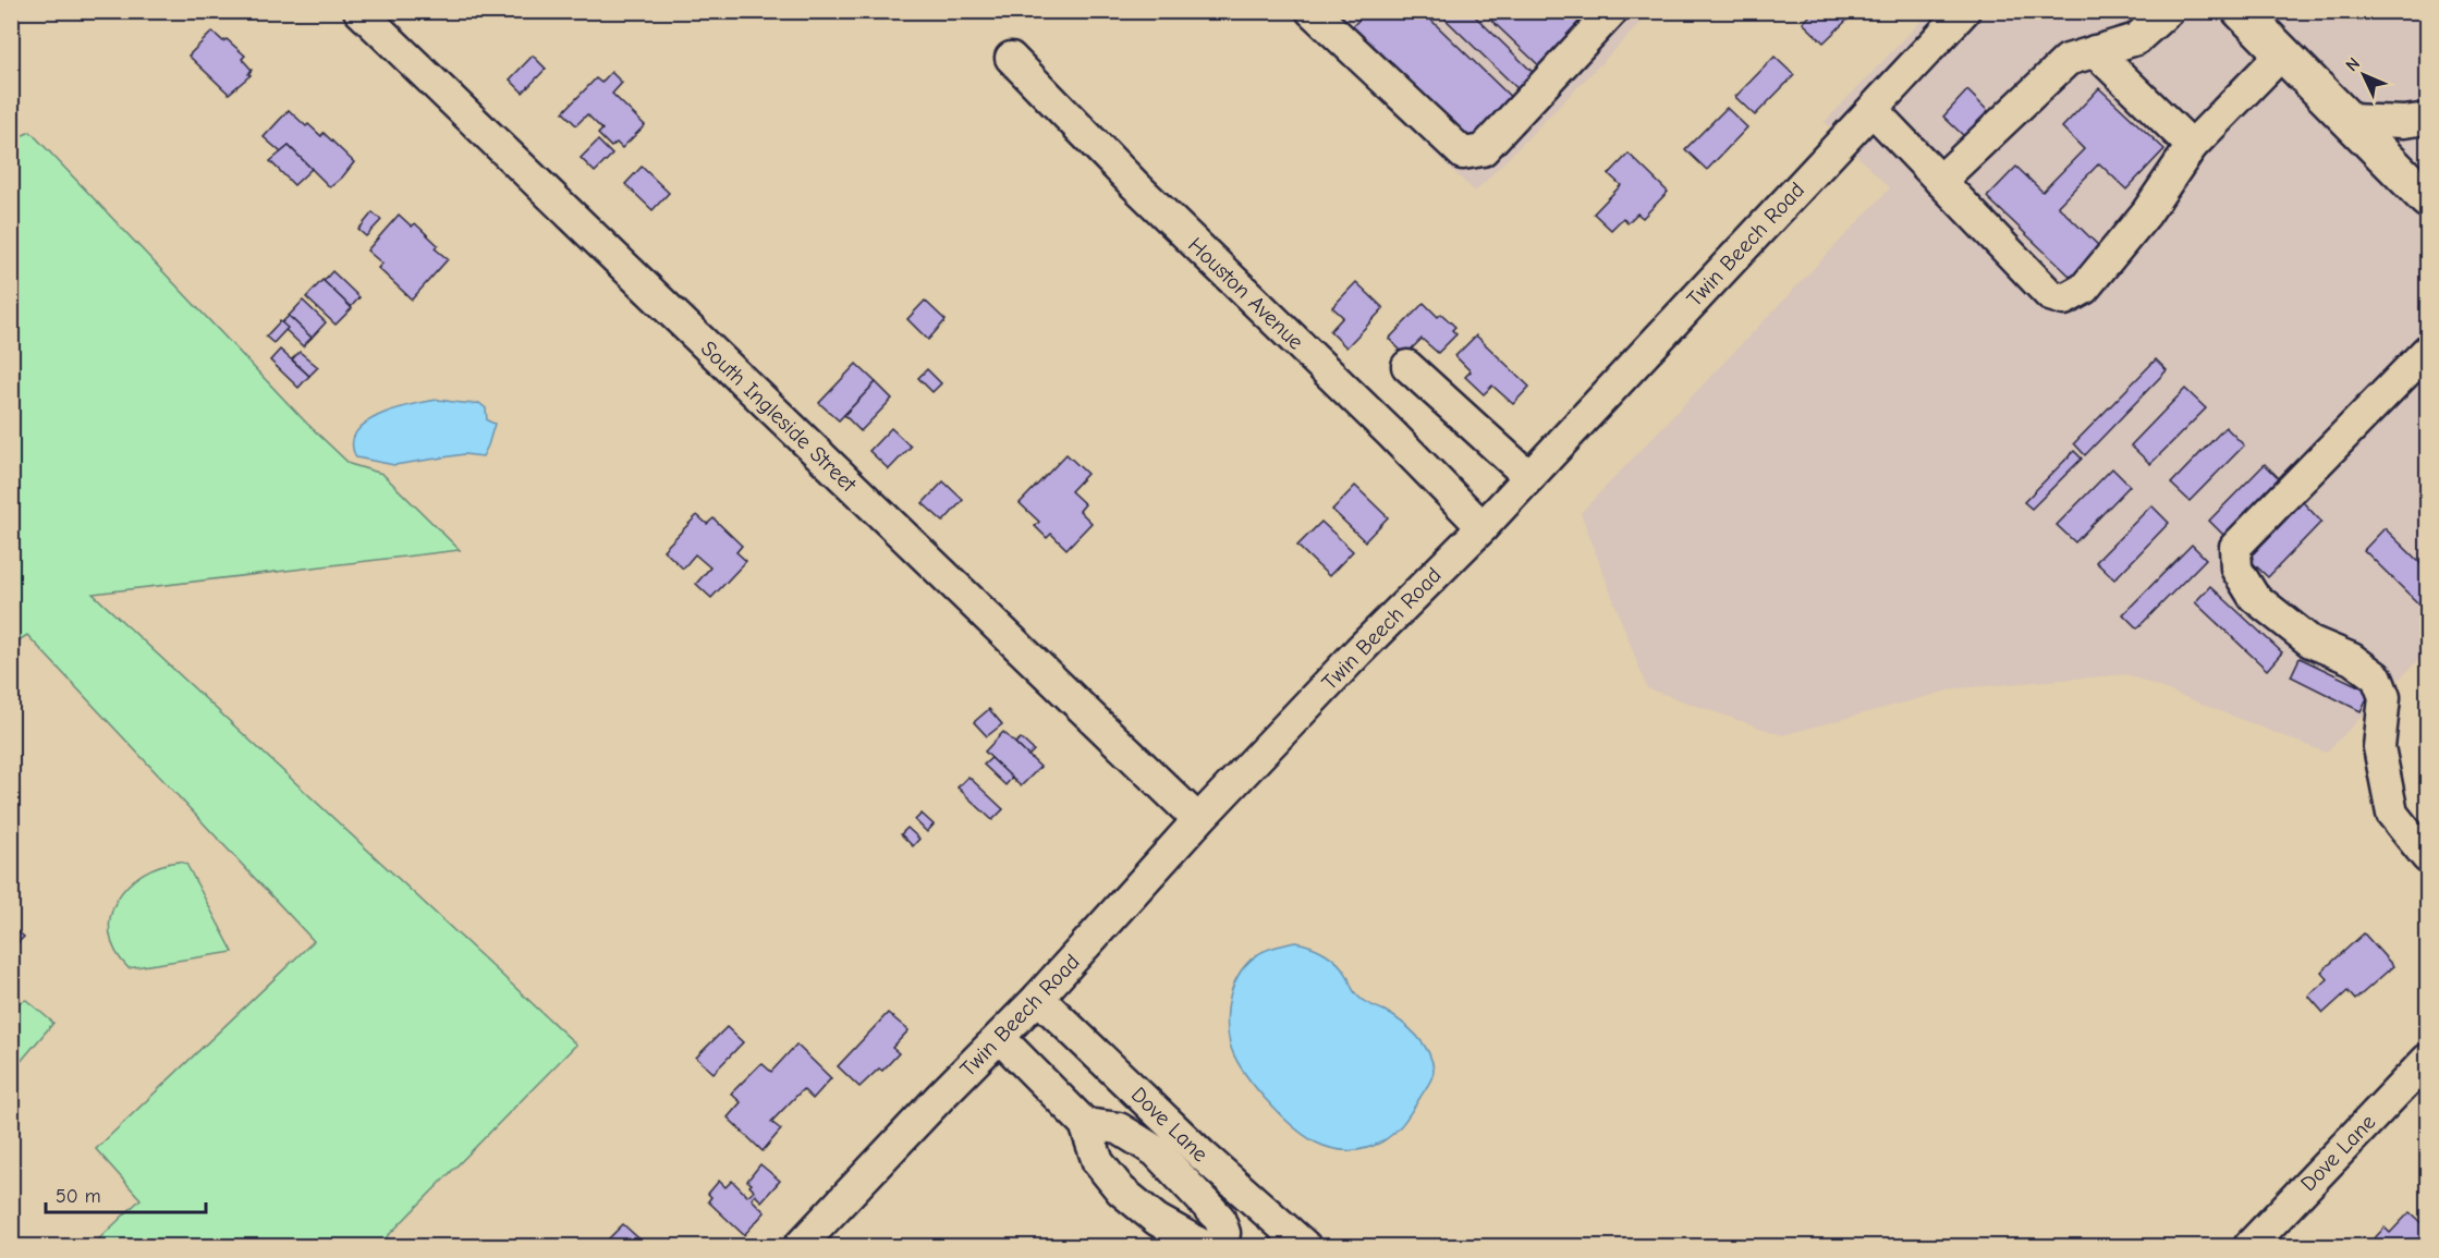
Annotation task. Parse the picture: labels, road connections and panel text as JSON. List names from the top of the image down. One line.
{"streets":{"street":["Twin Beech Road","Houston Avenue","South Ingleside Street","Dove Lane"]},"crossings":[["Twin Beech Road","Houston Avenue"],["Twin Beech Road","South Ingleside Street"],["Twin Beech Road","Dove Lane"]],"scale_bar":"50 m","north":"top left"}
